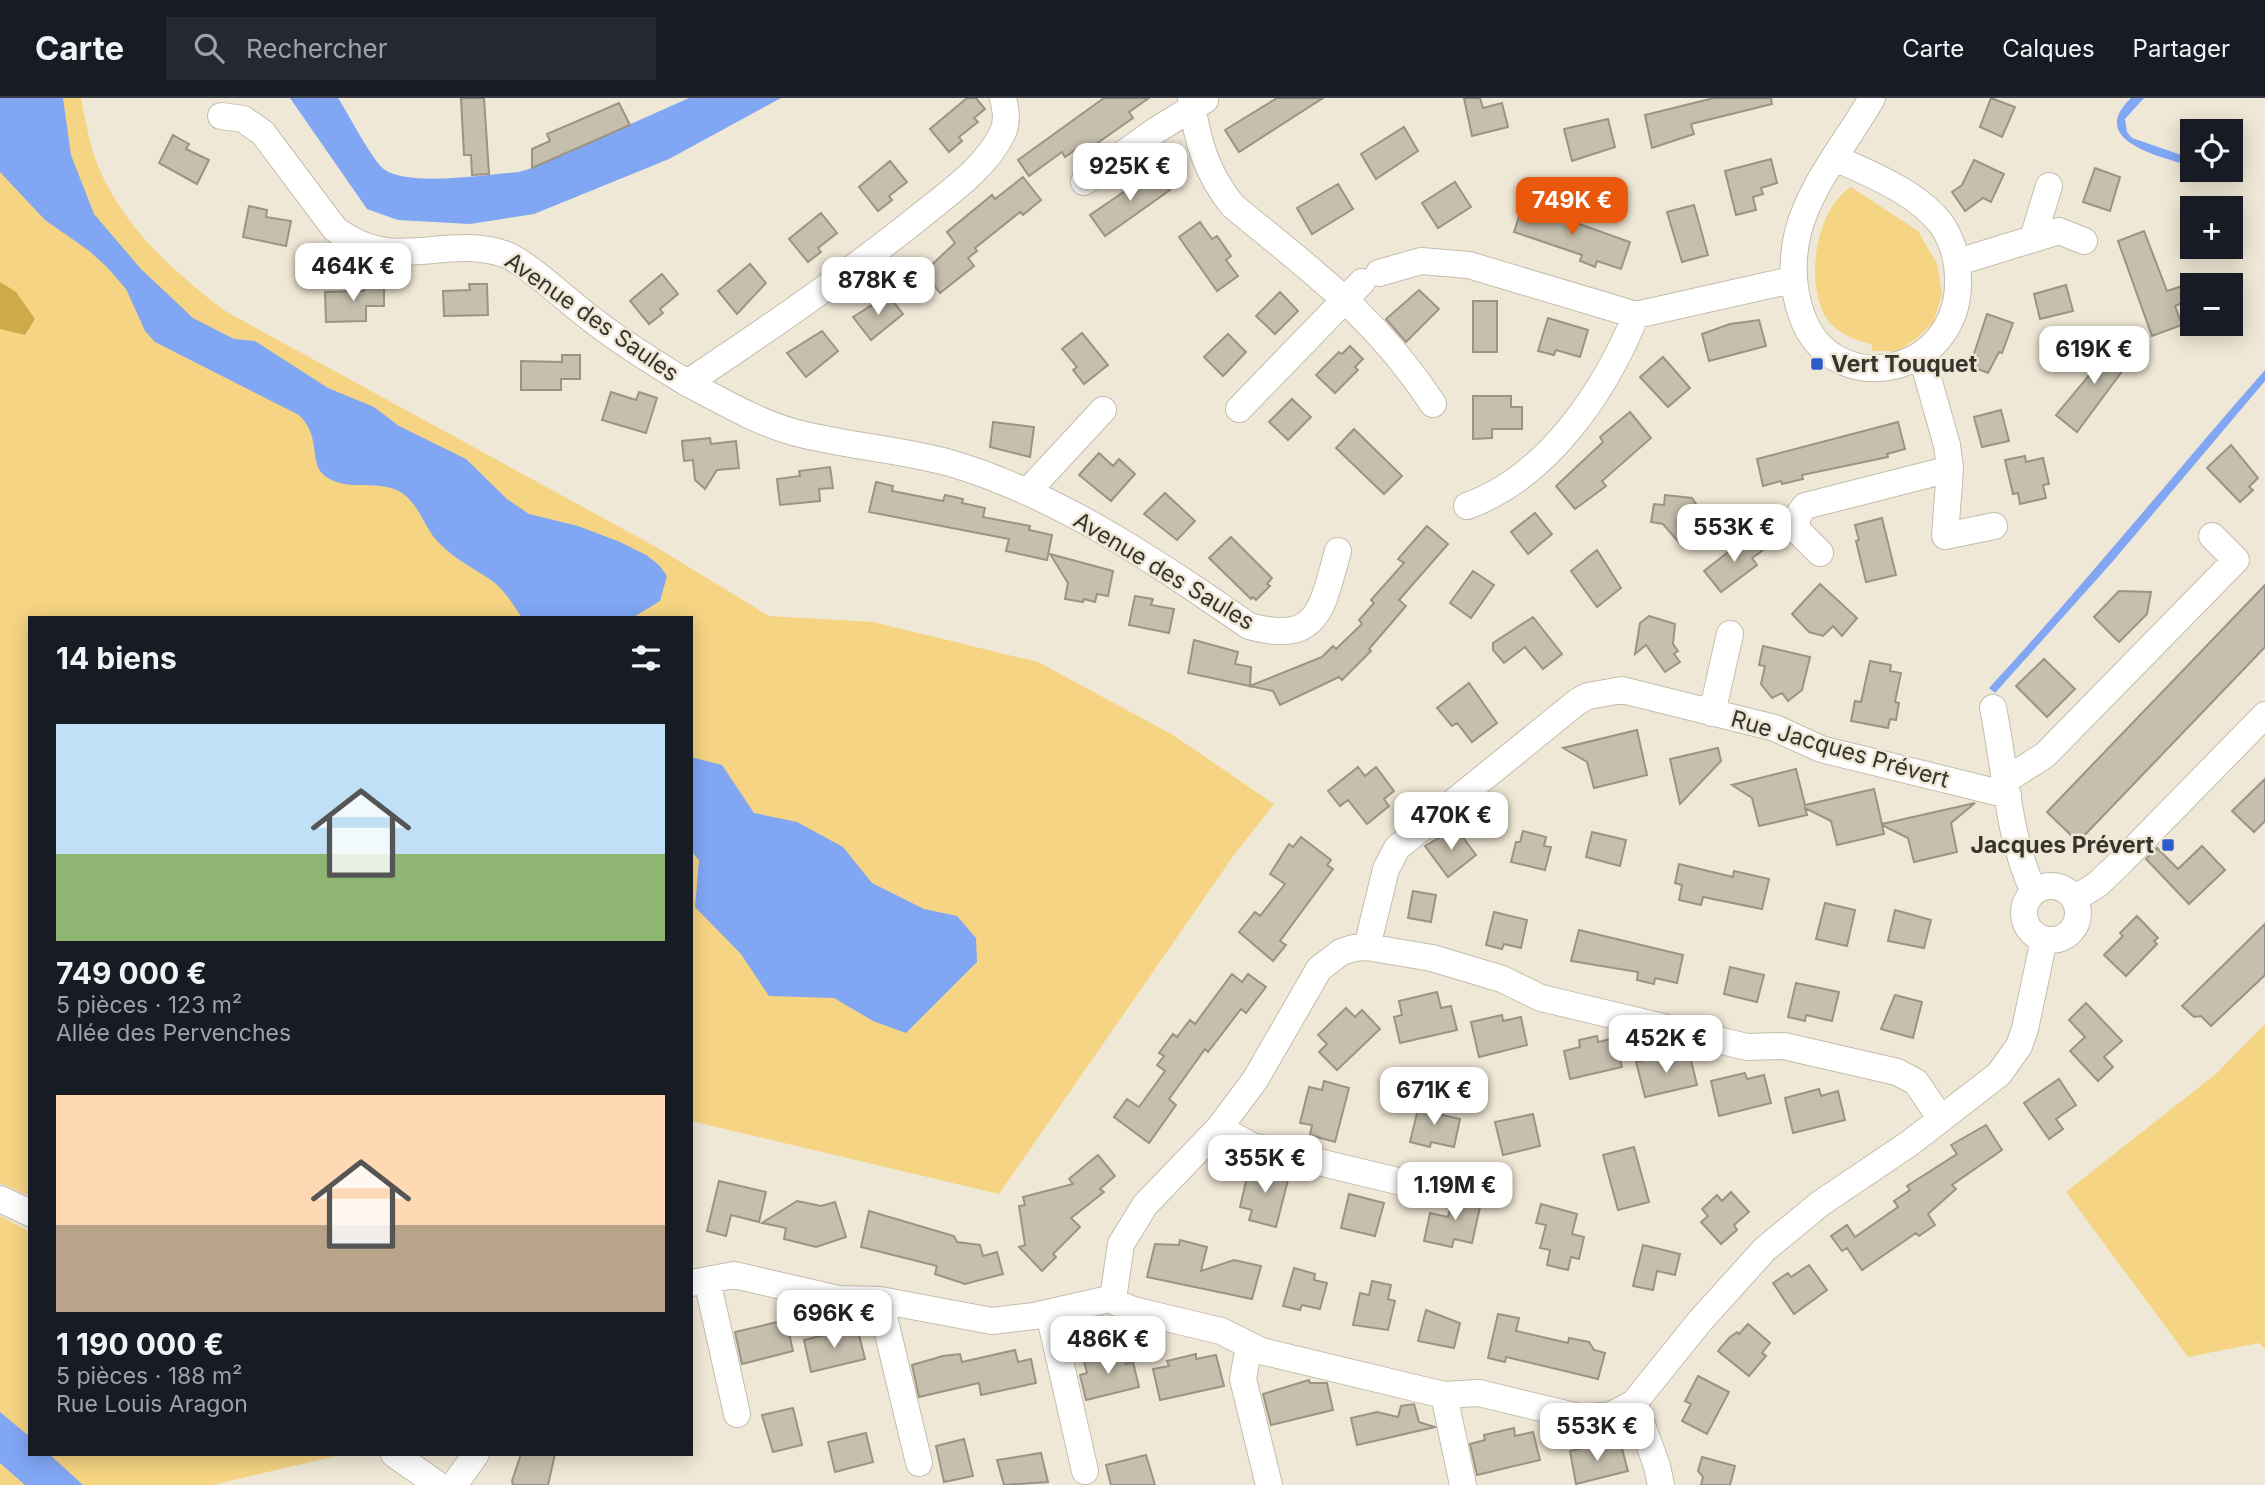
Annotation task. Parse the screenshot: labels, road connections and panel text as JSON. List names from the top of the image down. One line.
{"streets":{"street":["Avenue des Saules","Rue Jacques Prévert"]},"places":{"transit":["Vert Touquet","Jacques Prévert"]},"page":{"header":"Carte","search":"Rechercher","nav":["Carte","Calques","Partager"],"map_buttons":["+","−"],"price":["925K €","749K €","464K €","878K €","619K €","553K €","470K €","452K €","671K €","355K €","1.19M €","696K €","486K €","553K €"],"heading":"14 biens","list":[{"name":"749 000 €","note":"5 pièces · 123 m² · Allée des Pervenches"},{"name":"1 190 000 €","note":"5 pièces · 188 m² · Rue Louis Aragon"}]}}
